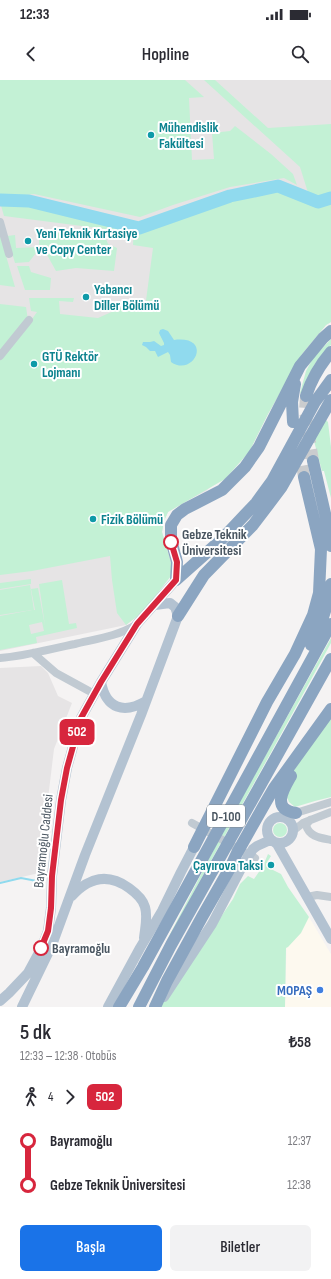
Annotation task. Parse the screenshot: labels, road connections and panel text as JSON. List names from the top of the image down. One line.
{"streets":{"highway":["D-100"],"main road":["Bayramoğlu Caddesi"]},"places":["Mühendislik Fakültesi","Yeni Teknik Kırtasiye ve Copy Center","Yabancı Diller Bölümü","GTÜ Rektör Lojmanı","Fizik Bölümü","Gebze Teknik Üniversitesi","Çayırova Taksi","Bayramoğlu","MOPAŞ"],"lines":["bus line 502"],"page":{"status":"12:33","header":"Hopline","on_map":"502","heading":["5 dk","12:33 – 12:38 · Otobüs","₺58"],"legs":["4","502"],"list":[{"name":"Bayramoğlu","value":"12:37"},{"name":"Gebze Teknik Üniversitesi","value":"12:38"}],"buttons":["Başla","Biletler"]}}
